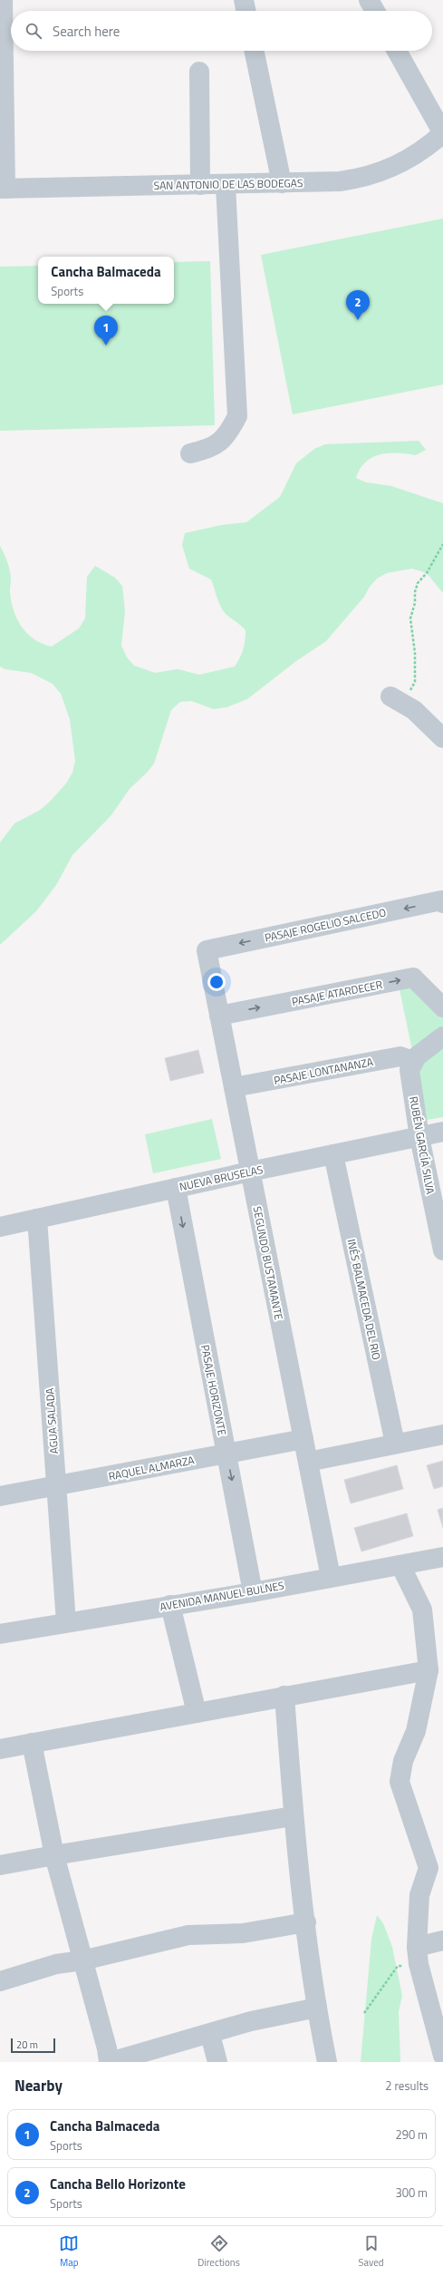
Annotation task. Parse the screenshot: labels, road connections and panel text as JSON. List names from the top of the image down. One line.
{"streets":{"street":["SAN ANTONIO DE LAS BODEGAS","PASAJE ROGELIO SALCEDO","PASAJE ATARDECER","PASAJE LONTANANZA","RUBÉN GARCÍA SILVA","NUEVA BRUSELAS","SEGUNDO BUSTAMANTE","INÉS BALMACEDA DEL RIO","PASAJE HORIZONTE","AGUA SALADA","RAQUEL ALMARZA","AVENIDA MANUEL BULNES"]},"crossings":[["PASAJE ROGELIO SALCEDO","SEGUNDO BUSTAMANTE"],["PASAJE ATARDECER","SEGUNDO BUSTAMANTE"],["PASAJE LONTANANZA","RUBÉN GARCÍA SILVA"],["PASAJE LONTANANZA","SEGUNDO BUSTAMANTE"],["RUBÉN GARCÍA SILVA","NUEVA BRUSELAS"],["NUEVA BRUSELAS","SEGUNDO BUSTAMANTE"],["NUEVA BRUSELAS","INÉS BALMACEDA DEL RIO"],["NUEVA BRUSELAS","PASAJE HORIZONTE"],["NUEVA BRUSELAS","AGUA SALADA"],["SEGUNDO BUSTAMANTE","RAQUEL ALMARZA"],["SEGUNDO BUSTAMANTE","AVENIDA MANUEL BULNES"],["PASAJE HORIZONTE","RAQUEL ALMARZA"],["PASAJE HORIZONTE","AVENIDA MANUEL BULNES"],["AGUA SALADA","RAQUEL ALMARZA"],["AGUA SALADA","AVENIDA MANUEL BULNES"]],"one_way":["PASAJE ROGELIO SALCEDO","PASAJE ATARDECER","PASAJE HORIZONTE"],"scale_bar":"20 m","page":{"search":"Search here","popup":["Cancha Balmaceda","Sports"],"pins":["2","1"],"scale":"20 m","heading":["Nearby","2 results"],"list":[{"mark":"1","name":"Cancha Balmaceda","note":"Sports","value":"290 m"},{"mark":"2","name":"Cancha Bello Horizonte","note":"Sports","value":"300 m"}],"nav":["Map","Directions","Saved"]}}
